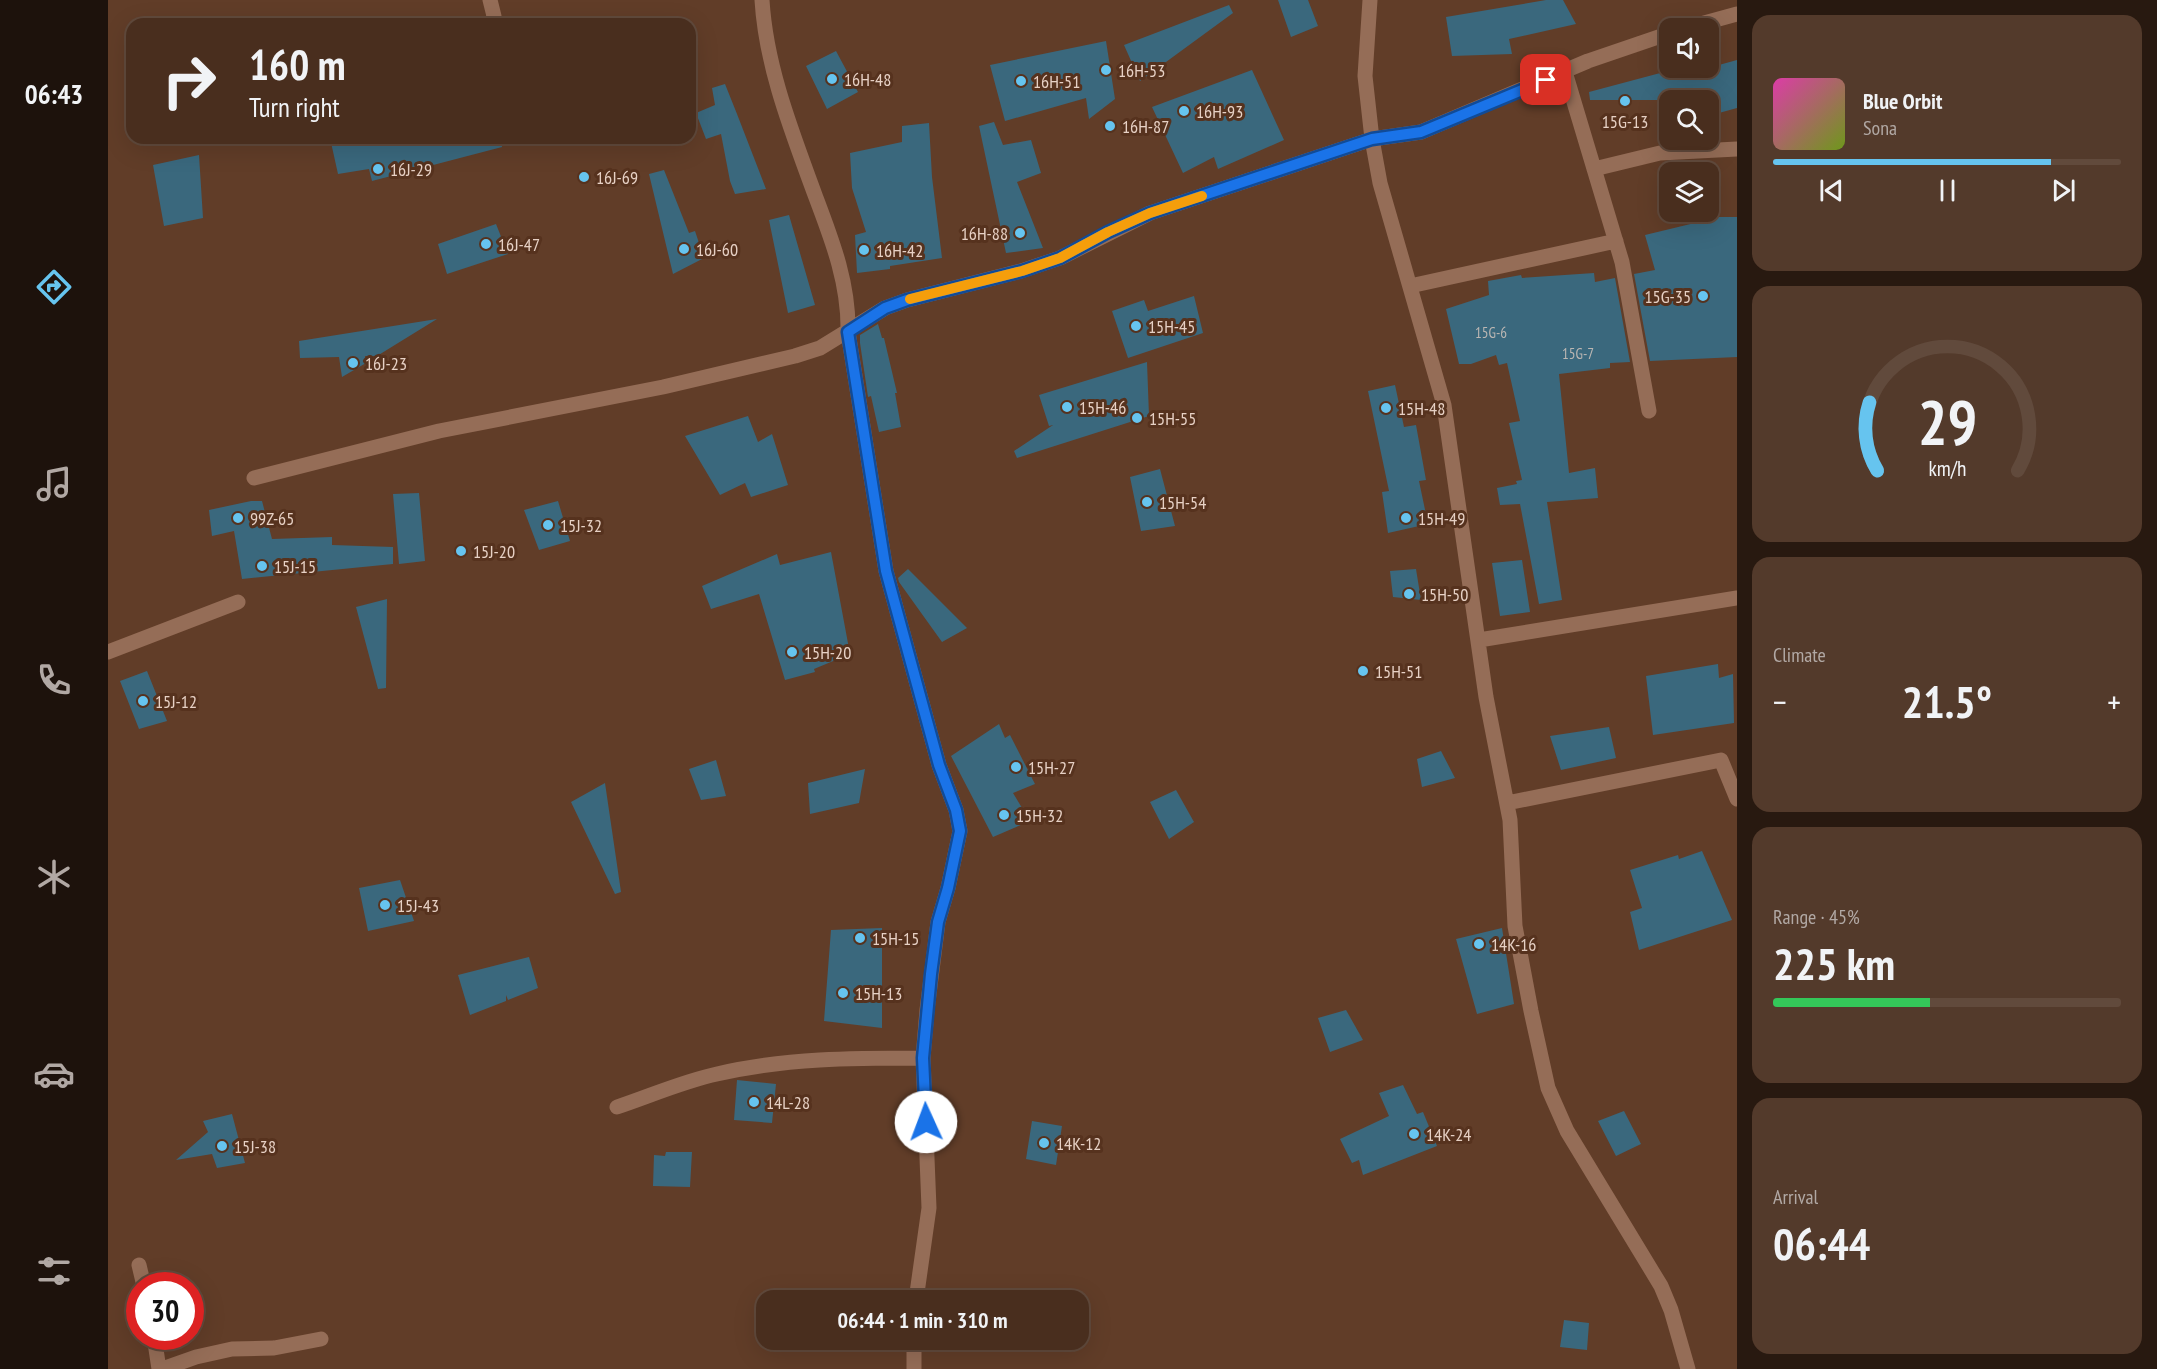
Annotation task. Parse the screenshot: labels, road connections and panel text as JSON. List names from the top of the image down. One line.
{"places":["16H-53","16H-48","16H-51","15G-13","16H-93","16H-87","16J-29","16J-69","16H-88","16J-47","16J-60","16H-42","15G-35","15H-45","16J-23","15H-46","15H-48","15H-55","15H-54","99Z-65","15H-49","15J-32","15J-20","15J-15","15H-50","15H-20","15H-51","15J-12","15H-27","15H-32","15J-43","15H-15","14K-16","15H-13","14L-28","14K-24","14K-12","15J-38"],"house_numbers":["15G-6","15G-7"],"page":{"tabs":"06:43","turn":["160 m","Turn right"],"song":["Blue Orbit","Sona"],"tile":["Climate",["Range · 45%","225 km"],["Arrival","06:44"]],"heat":["−","21.5°","+"],"limit":"30","trip":"06:44 · 1 min · 310 m","gauge":["29","km/h"]}}
